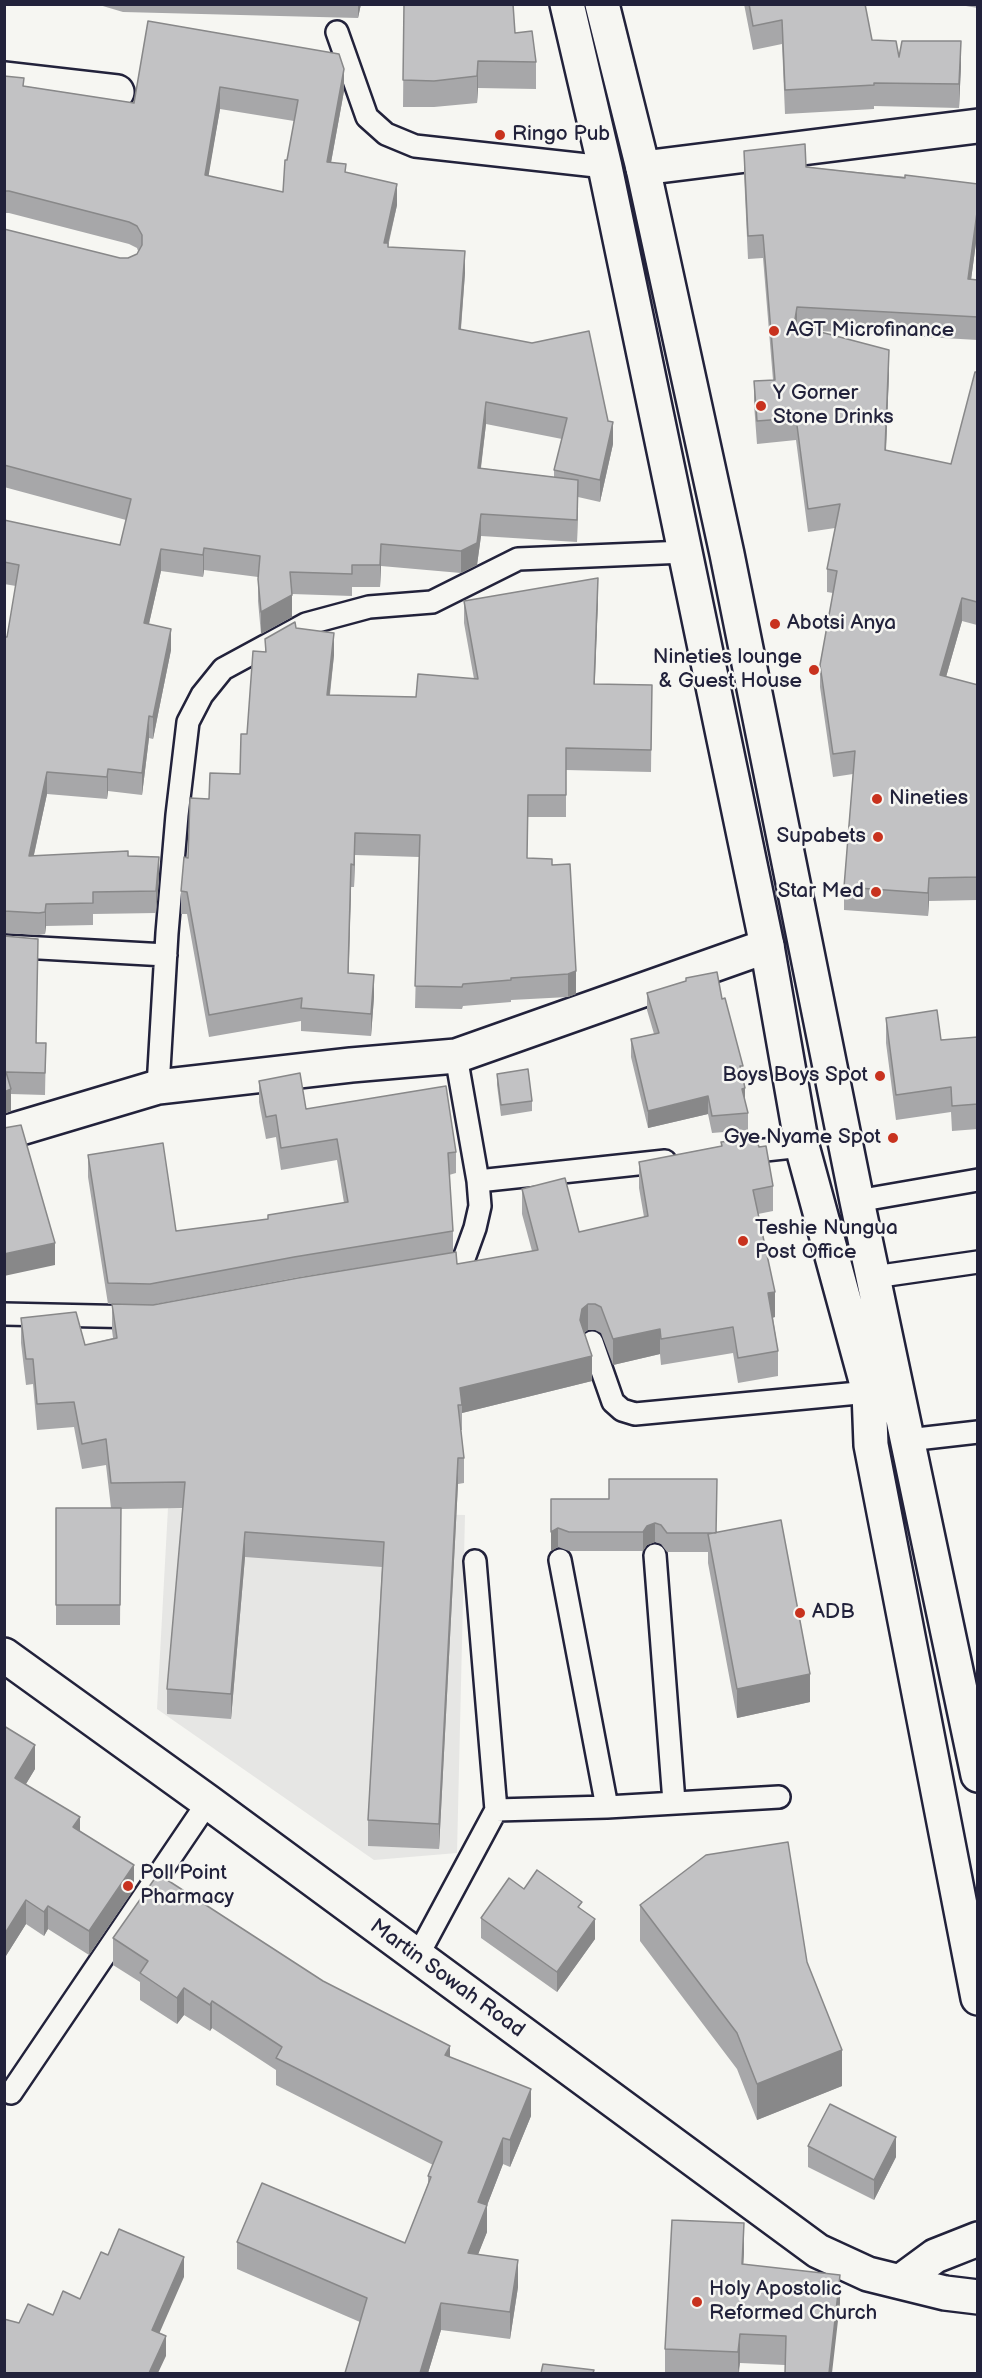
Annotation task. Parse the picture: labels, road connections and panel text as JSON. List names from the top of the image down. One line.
{"streets":{"main road":["Martin Sowah Road"]},"places":["Ringo Pub","AGT Microfinance","Y Gorner Stone Drinks","Abotsi Anya","Nineties lounge & Guest House","Nineties","Supabets","Star Med","Boys Boys Spot","Gye Nyame Spot","Teshie Nungua Post Office","ADB","Poll Point Pharmacy","Holy Apostolic Reformed Church"]}
